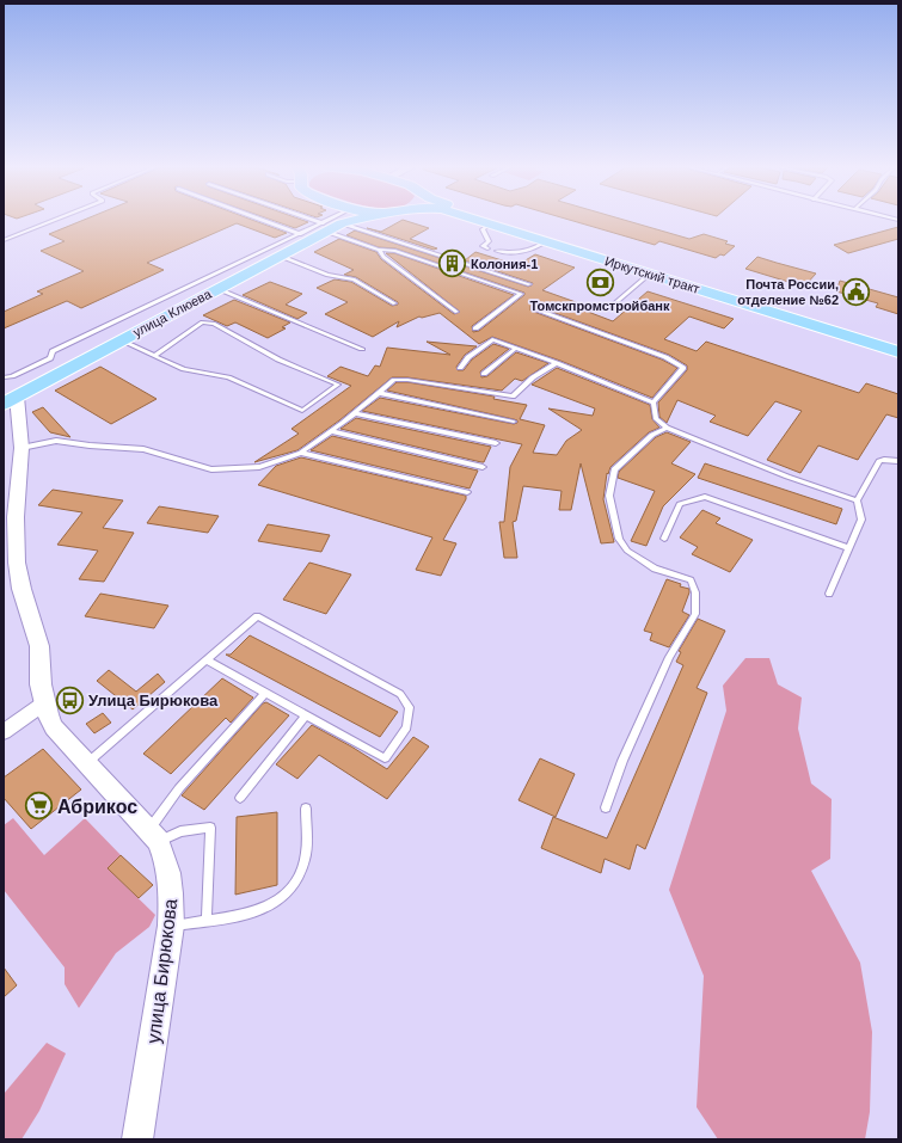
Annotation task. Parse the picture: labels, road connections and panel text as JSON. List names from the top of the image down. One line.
{"streets":{"main road":["Иркутский тракт","улица Клюева"],"street":["улица Бирюкова"]},"crossings":[["улица Клюева","улица Бирюкова"]],"places":{"building":["Колония-1"],"bank":["Томскпромстройбанк"],"public building":["Почта России, отделение №62"],"bus stop":["Улица Бирюкова"],"supermarket":["Абрикос"]}}
